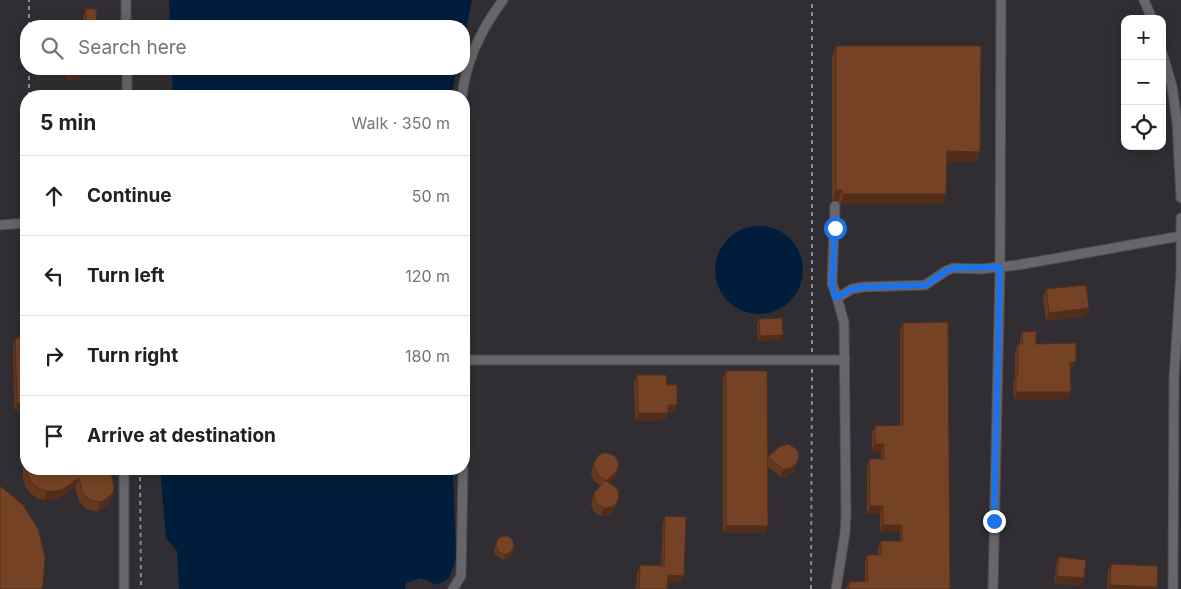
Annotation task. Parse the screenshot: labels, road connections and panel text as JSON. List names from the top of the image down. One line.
{"page":{"map_buttons":["+","−"],"search":"Search here","heading":["5 min","Walk · 350 m"],"list":[["Continue","50 m"],["Turn left","120 m"],["Turn right","180 m"],"Arrive at destination"]}}
